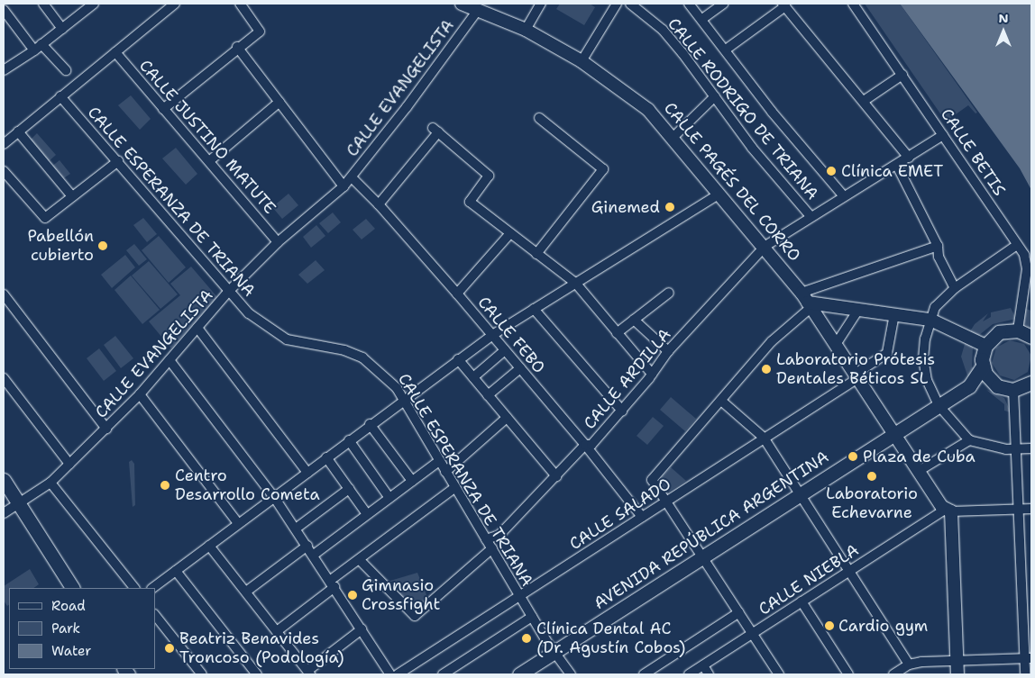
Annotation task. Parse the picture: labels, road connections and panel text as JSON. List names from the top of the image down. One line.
{"streets":{"main road":["CALLE PAGÉS DEL CORRO","AVENIDA REPÚBLICA ARGENTINA"],"street":["CALLE EVANGELISTA","CALLE RODRIGO DE TRIANA","CALLE JUSTINO MATUTE","CALLE BETIS","CALLE ESPERANZA DE TRIANA","CALLE FEBO","CALLE ARDILLA","CALLE SALADO","CALLE NIEBLA"]},"crossings":[["CALLE EVANGELISTA","CALLE JUSTINO MATUTE"],["CALLE EVANGELISTA","CALLE PAGÉS DEL CORRO"],["CALLE EVANGELISTA","CALLE ESPERANZA DE TRIANA"],["CALLE EVANGELISTA","CALLE FEBO"],["CALLE RODRIGO DE TRIANA","CALLE ARDILLA"],["CALLE BETIS","CALLE ARDILLA"],["CALLE PAGÉS DEL CORRO","CALLE ARDILLA"],["CALLE PAGÉS DEL CORRO","CALLE SALADO"],["CALLE PAGÉS DEL CORRO","AVENIDA REPÚBLICA ARGENTINA"],["CALLE PAGÉS DEL CORRO","CALLE NIEBLA"],["CALLE ESPERANZA DE TRIANA","CALLE ARDILLA"],["CALLE ESPERANZA DE TRIANA","CALLE SALADO"],["CALLE ESPERANZA DE TRIANA","AVENIDA REPÚBLICA ARGENTINA"],["CALLE FEBO","CALLE ARDILLA"],["CALLE FEBO","CALLE SALADO"]],"places":["Clínica EMET","Ginemed","Pabellón cubierto","Laboratorio Prótesis Dentales Béticos SL","Plaza de Cuba","Laboratorio Echevarne","Centro Desarrollo Cometa","Gimnasio Crossfight","Cardio gym","Clínica Dental AC (Dr. Agustín Cobos)","Beatriz Benavides Troncoso (Podología)"],"legend":["Road","Park","Water"],"north":"top"}
